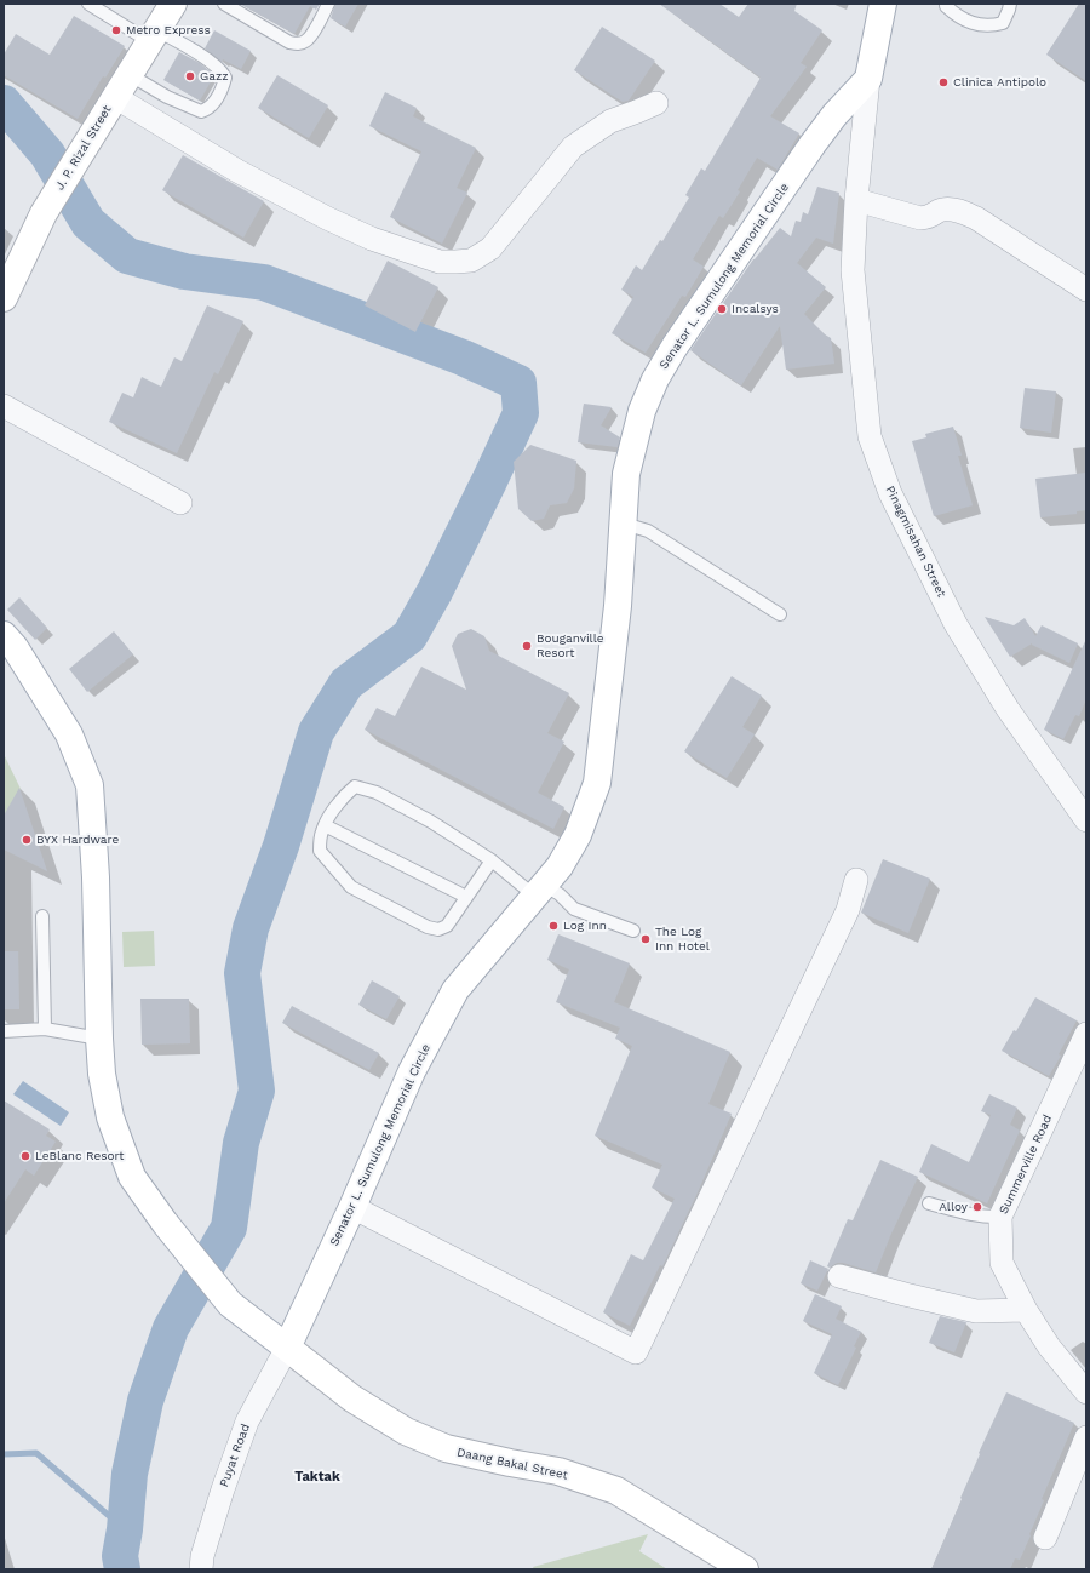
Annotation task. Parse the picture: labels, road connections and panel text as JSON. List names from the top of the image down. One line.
{"streets":{"main road":["J. P. Rizal Street","Senator L. Sumulong Memorial Circle","Daang Bakal Street"],"street":["Pinagmisahan Street","Summerville Road","Puyat Road"]},"crossings":[["Senator L. Sumulong Memorial Circle","Pinagmisahan Street"],["Senator L. Sumulong Memorial Circle","Puyat Road"],["Senator L. Sumulong Memorial Circle","Daang Bakal Street"],["Puyat Road","Daang Bakal Street"]],"districts":["Taktak"],"places":["Metro Express","Gazz","Clinica Antipolo","Incalsys","Bouganville Resort","BYX Hardware","Log Inn","The Log Inn Hotel","LeBlanc Resort","Alloy"]}
